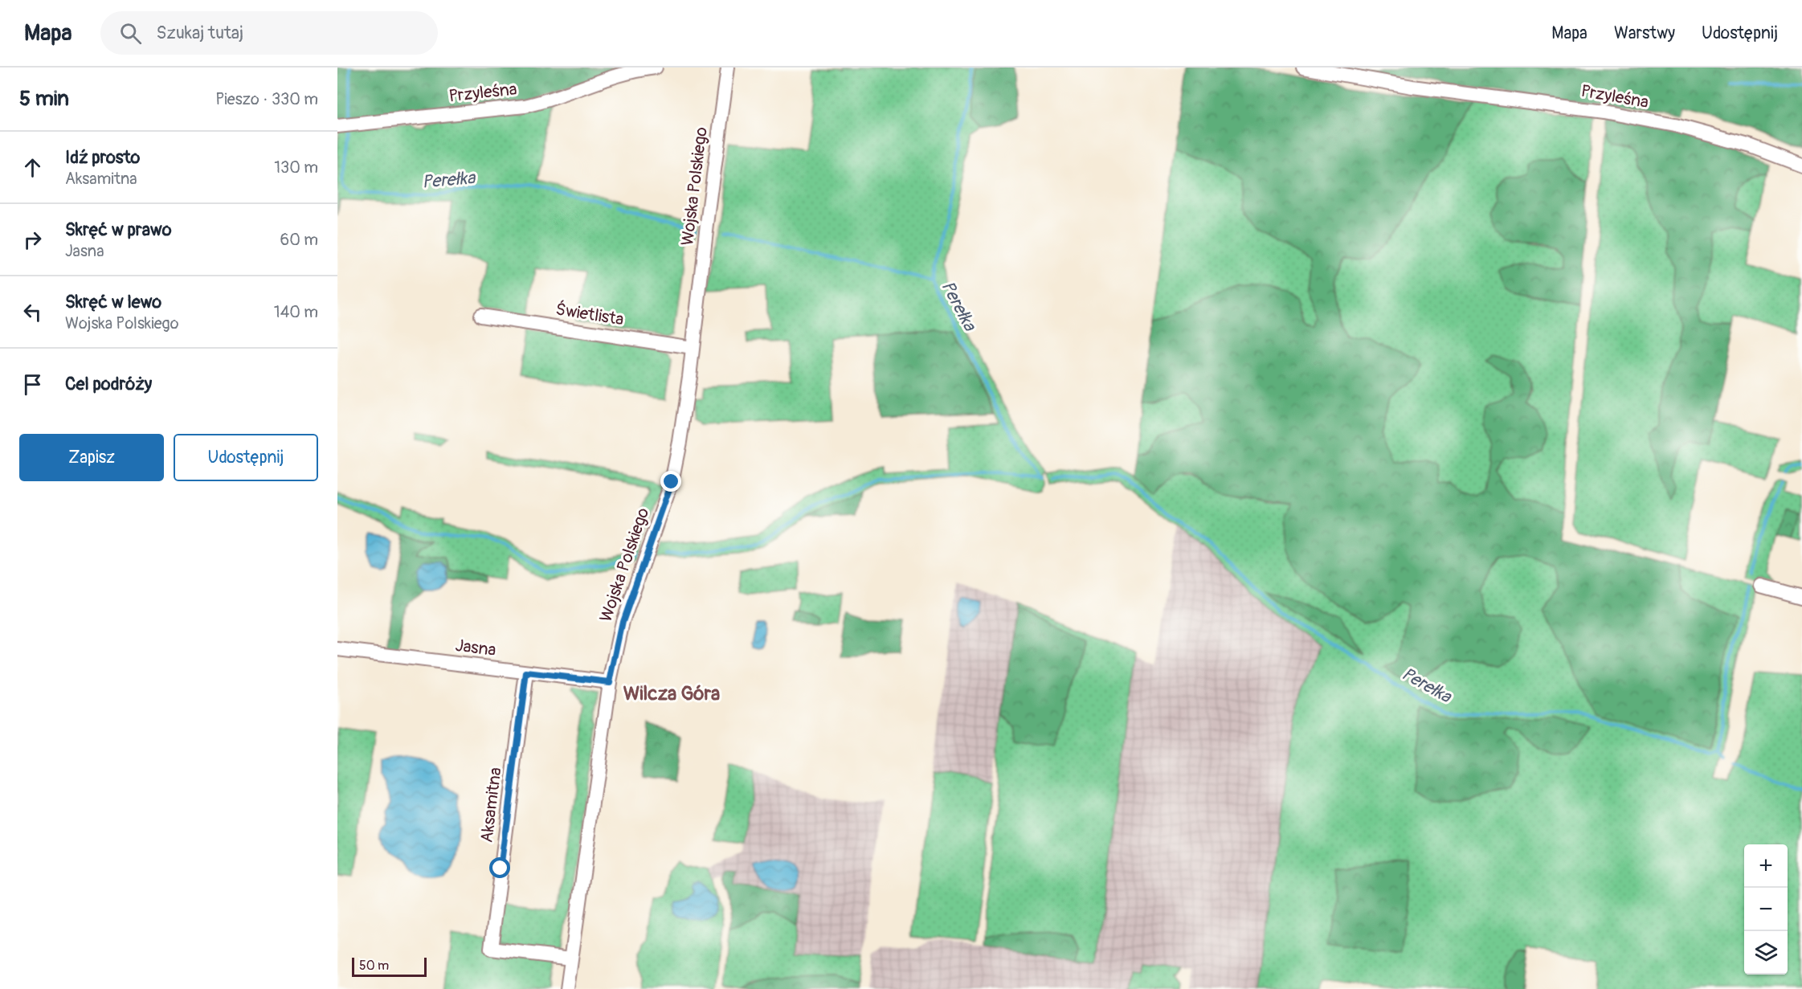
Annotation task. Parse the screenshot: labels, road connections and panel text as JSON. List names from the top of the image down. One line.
{"streets":{"street":["Przyleśna","Wojska Polskiego","Świetlista","Jasna","Aksamitna"]},"crossings":[["Wojska Polskiego","Świetlista"],["Wojska Polskiego","Jasna"],["Wojska Polskiego","Aksamitna"],["Jasna","Aksamitna"]],"districts":["Wilcza Góra"],"water":["Perełka"],"scale_bar":"50 m","page":{"header":"Mapa","search":"Szukaj tutaj","nav":["Mapa","Warstwy","Udostępnij"],"heading":["5 min","Pieszo · 330 m"],"list":[["Idź prosto","Aksamitna","130 m"],["Skręć w prawo","Jasna","60 m"],["Skręć w lewo","Wojska Polskiego","140 m"],"Cel podróży"],"buttons":["Zapisz","Udostępnij"],"map_buttons":["+","−"],"scale":"50 m"}}
